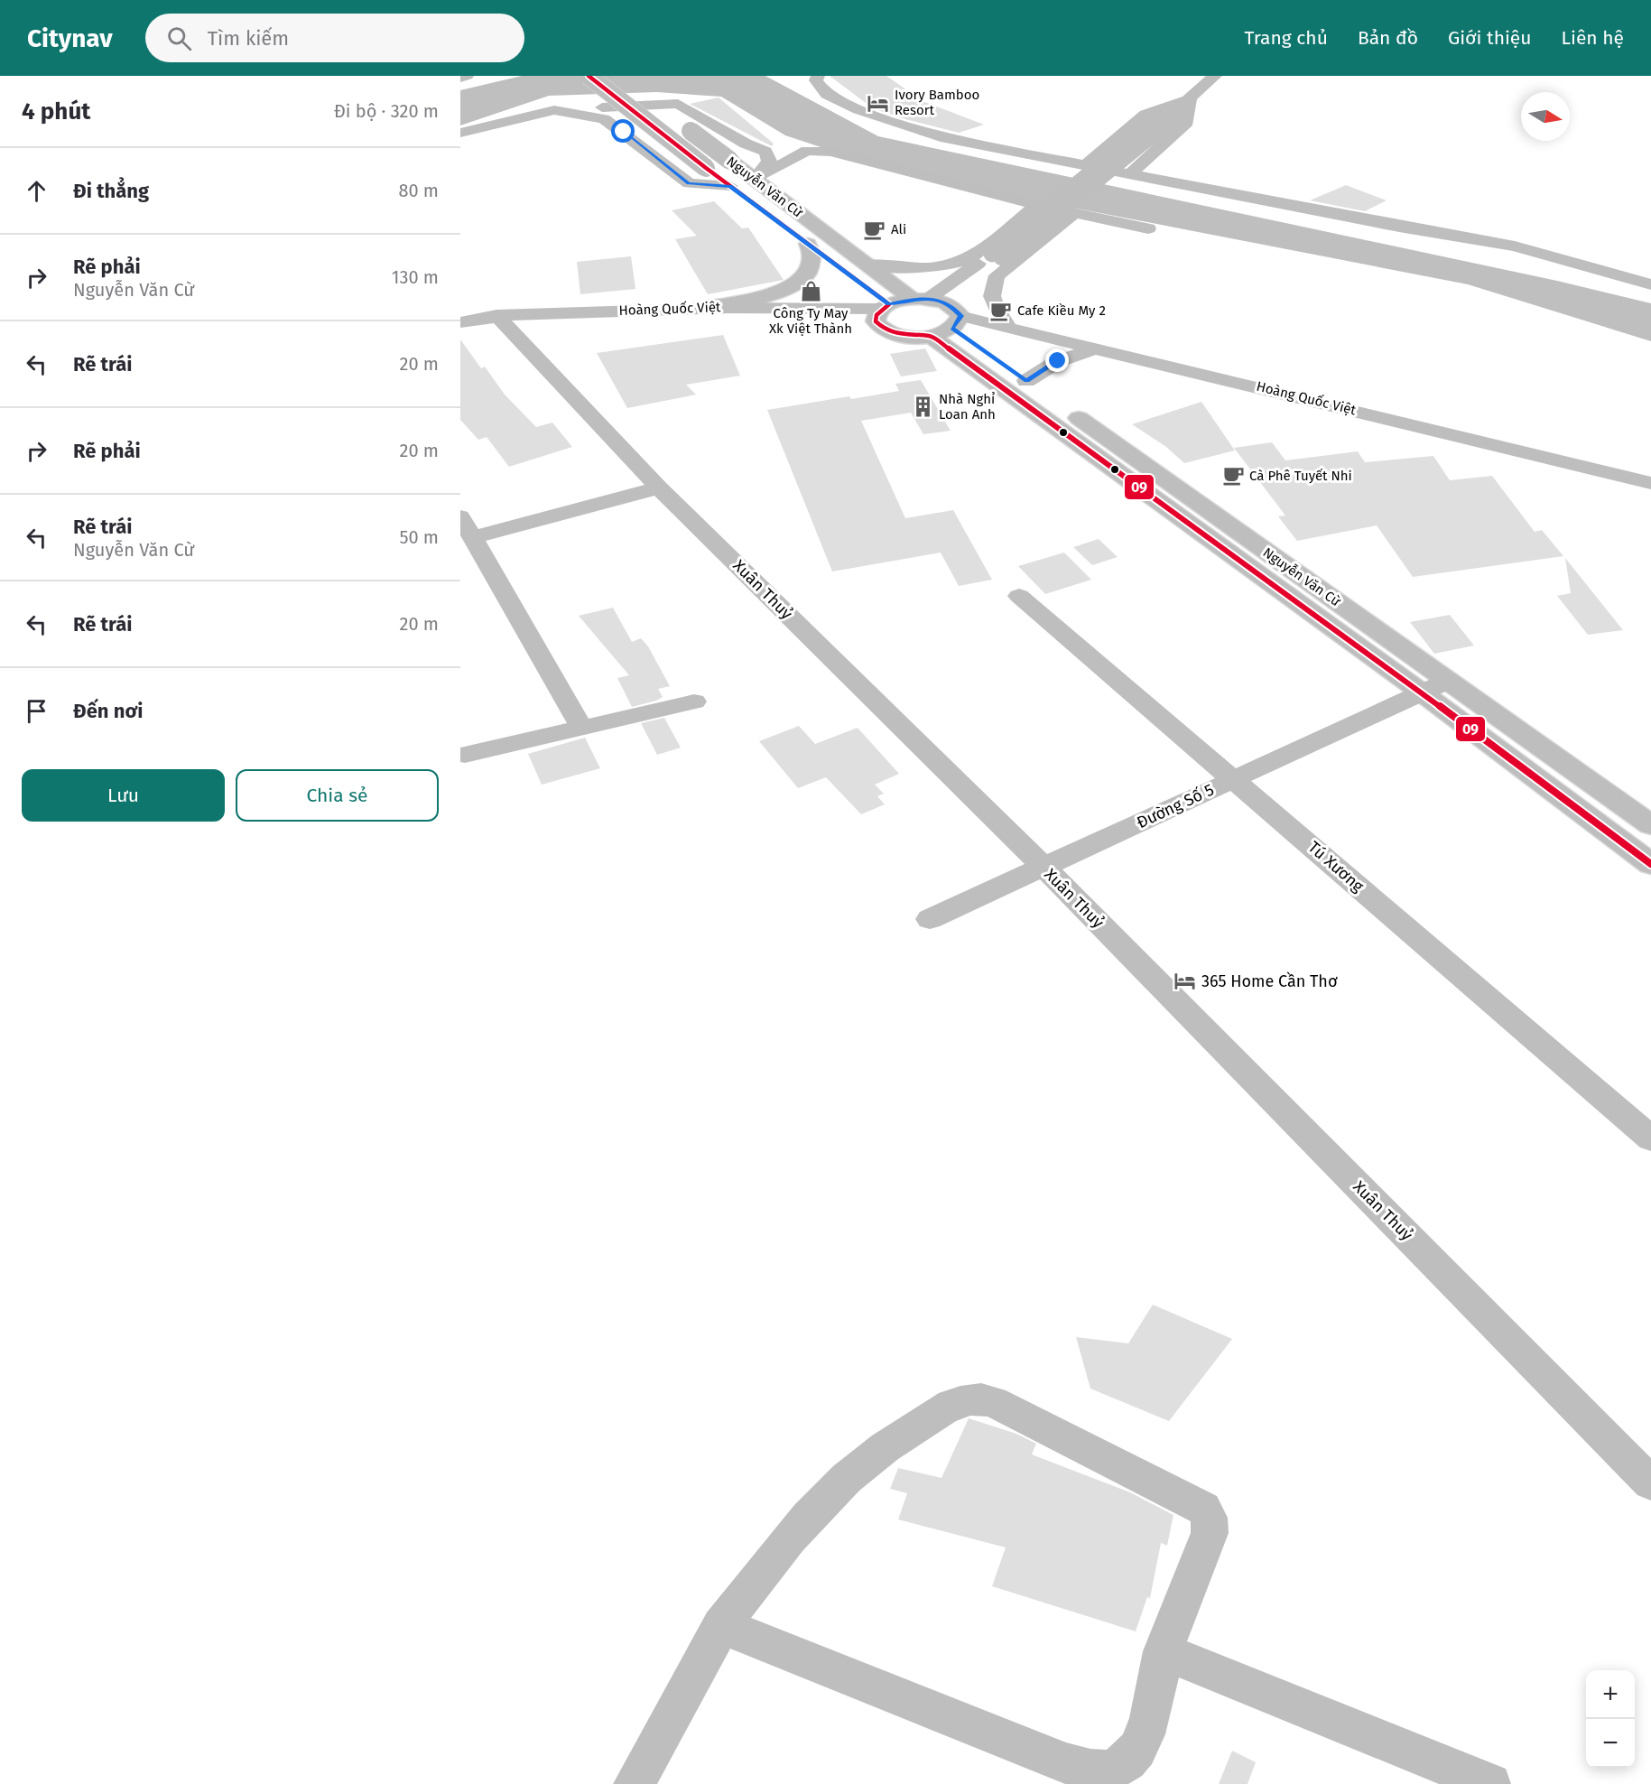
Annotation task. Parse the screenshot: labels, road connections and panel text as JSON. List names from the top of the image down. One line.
{"streets":{"main road":["Nguyễn Văn Cừ"],"street":["Hoàng Quốc Việt","Xuân Thuỷ","Đường Số 5","Tú Xương"]},"crossings":[["Nguyễn Văn Cừ","Hoàng Quốc Việt"],["Nguyễn Văn Cừ","Đường Số 5"],["Hoàng Quốc Việt","Xuân Thuỷ"],["Xuân Thuỷ","Đường Số 5"],["Đường Số 5","Tú Xương"]],"places":{"hotel":["Ivory Bamboo Resort","365 Home Cần Thơ"],"cafe":["Ali","Cafe Kiều My 2","Cà Phê Tuyết Nhi"],"shop":["Công Ty May Xk Việt Thành"],"building":["Nhà Nghỉ Loan Anh"]},"lines":["transit line 09"],"north":"right","page":{"header":"Citynav","search":"Tìm kiếm","nav":["Trang chủ","Bản đồ","Giới thiệu","Liên hệ"],"heading":["4 phút","Đi bộ · 320 m"],"list":[["Đi thẳng","80 m"],["Rẽ phải","Nguyễn Văn Cừ","130 m"],["Rẽ trái","20 m"],["Rẽ phải","20 m"],["Rẽ trái","Nguyễn Văn Cừ","50 m"],["Rẽ trái","20 m"],"Đến nơi"],"buttons":["Lưu","Chia sẻ"],"map_buttons":["+","−"]}}
